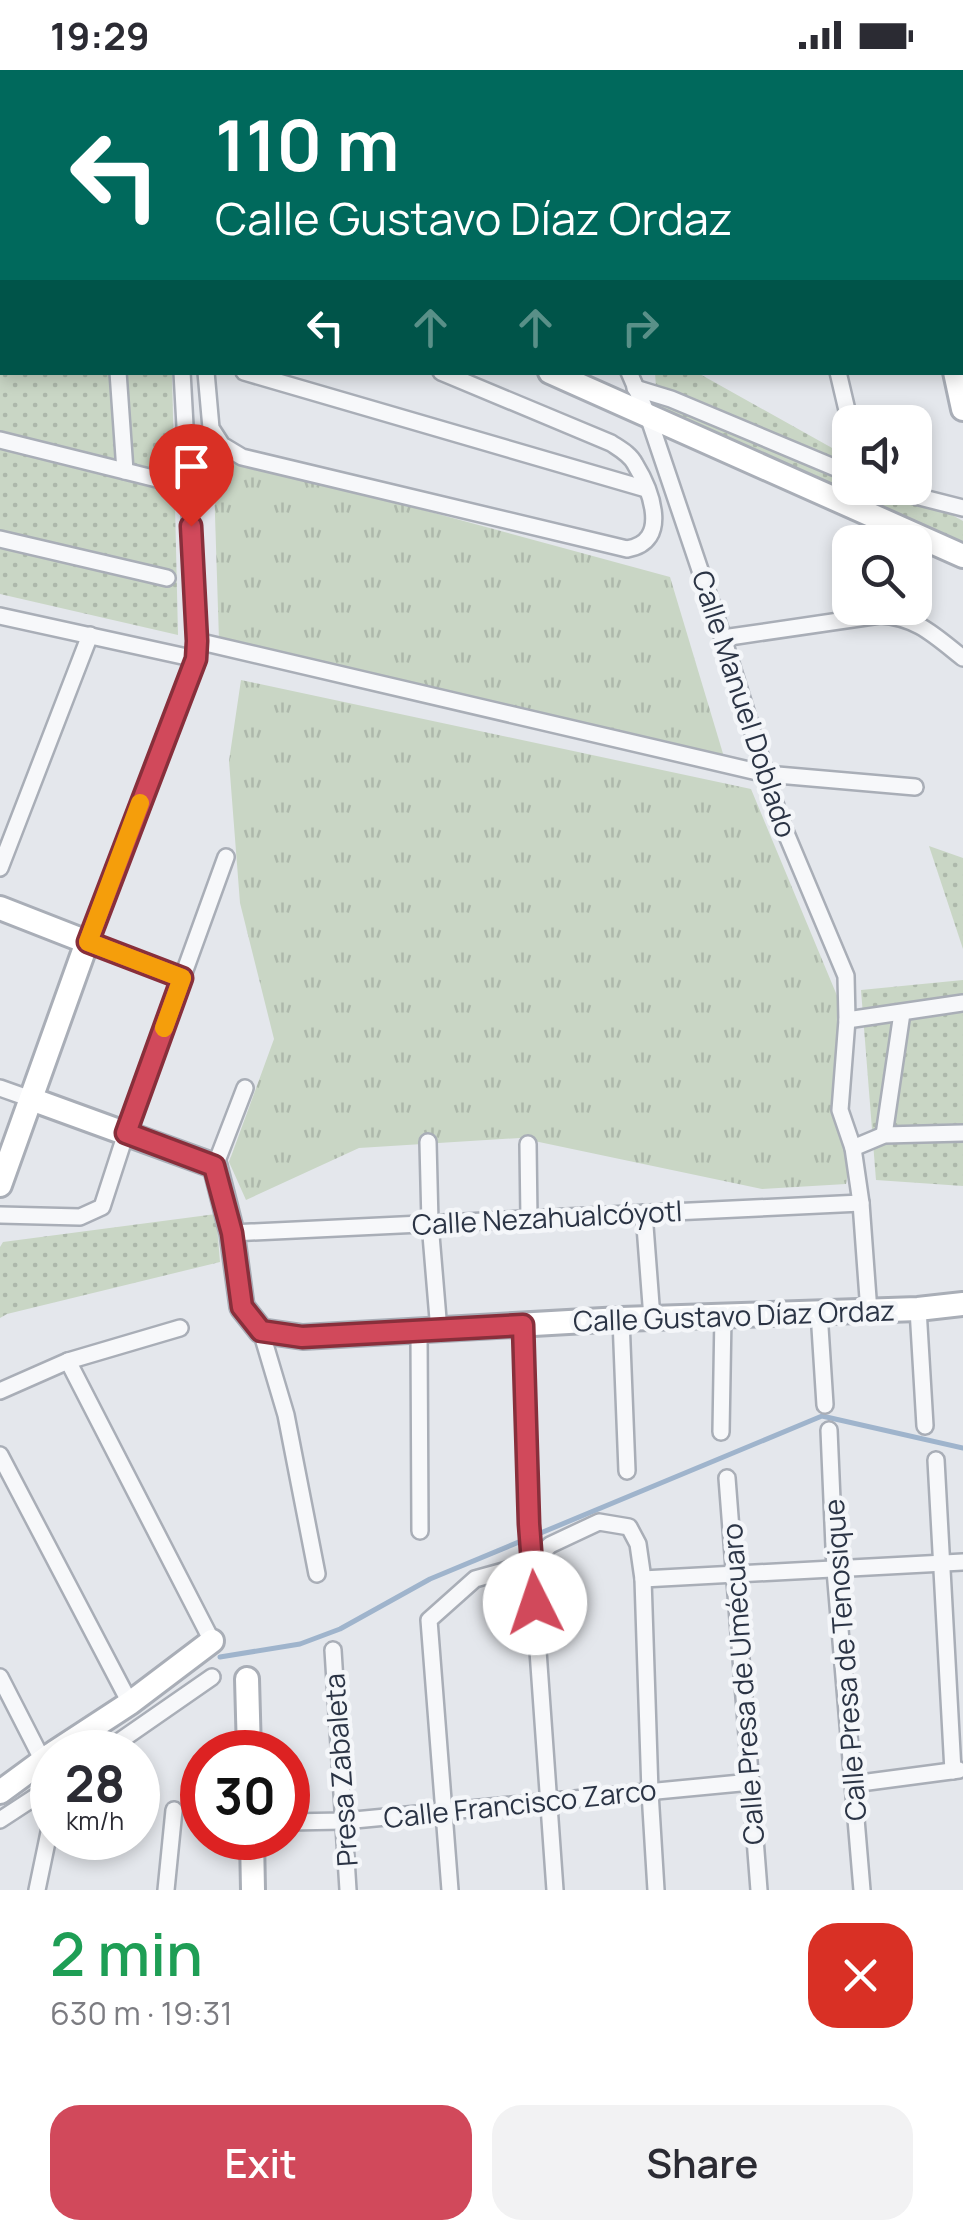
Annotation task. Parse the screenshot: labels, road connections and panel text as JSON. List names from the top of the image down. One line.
{"streets":{"street":["Calle Manuel Doblado","Calle Nezahualcóyotl","Calle Gustavo Díaz Ordaz","Calle Presa de Tenosique","Calle Presa de Umécuaro","Presa Zabaleta","Calle Francisco Zarco"]},"crossings":[["Calle Manuel Doblado","Calle Nezahualcóyotl"],["Calle Manuel Doblado","Calle Gustavo Díaz Ordaz"],["Calle Presa de Umécuaro","Calle Francisco Zarco"],["Presa Zabaleta","Calle Francisco Zarco"]],"page":{"status":"19:29","turn":["110 m","Calle Gustavo Díaz Ordaz"],"speed":"28 km/h","limit":"30","heading":["2 min","630 m · 19:31"],"buttons":["Exit","Share"]}}
